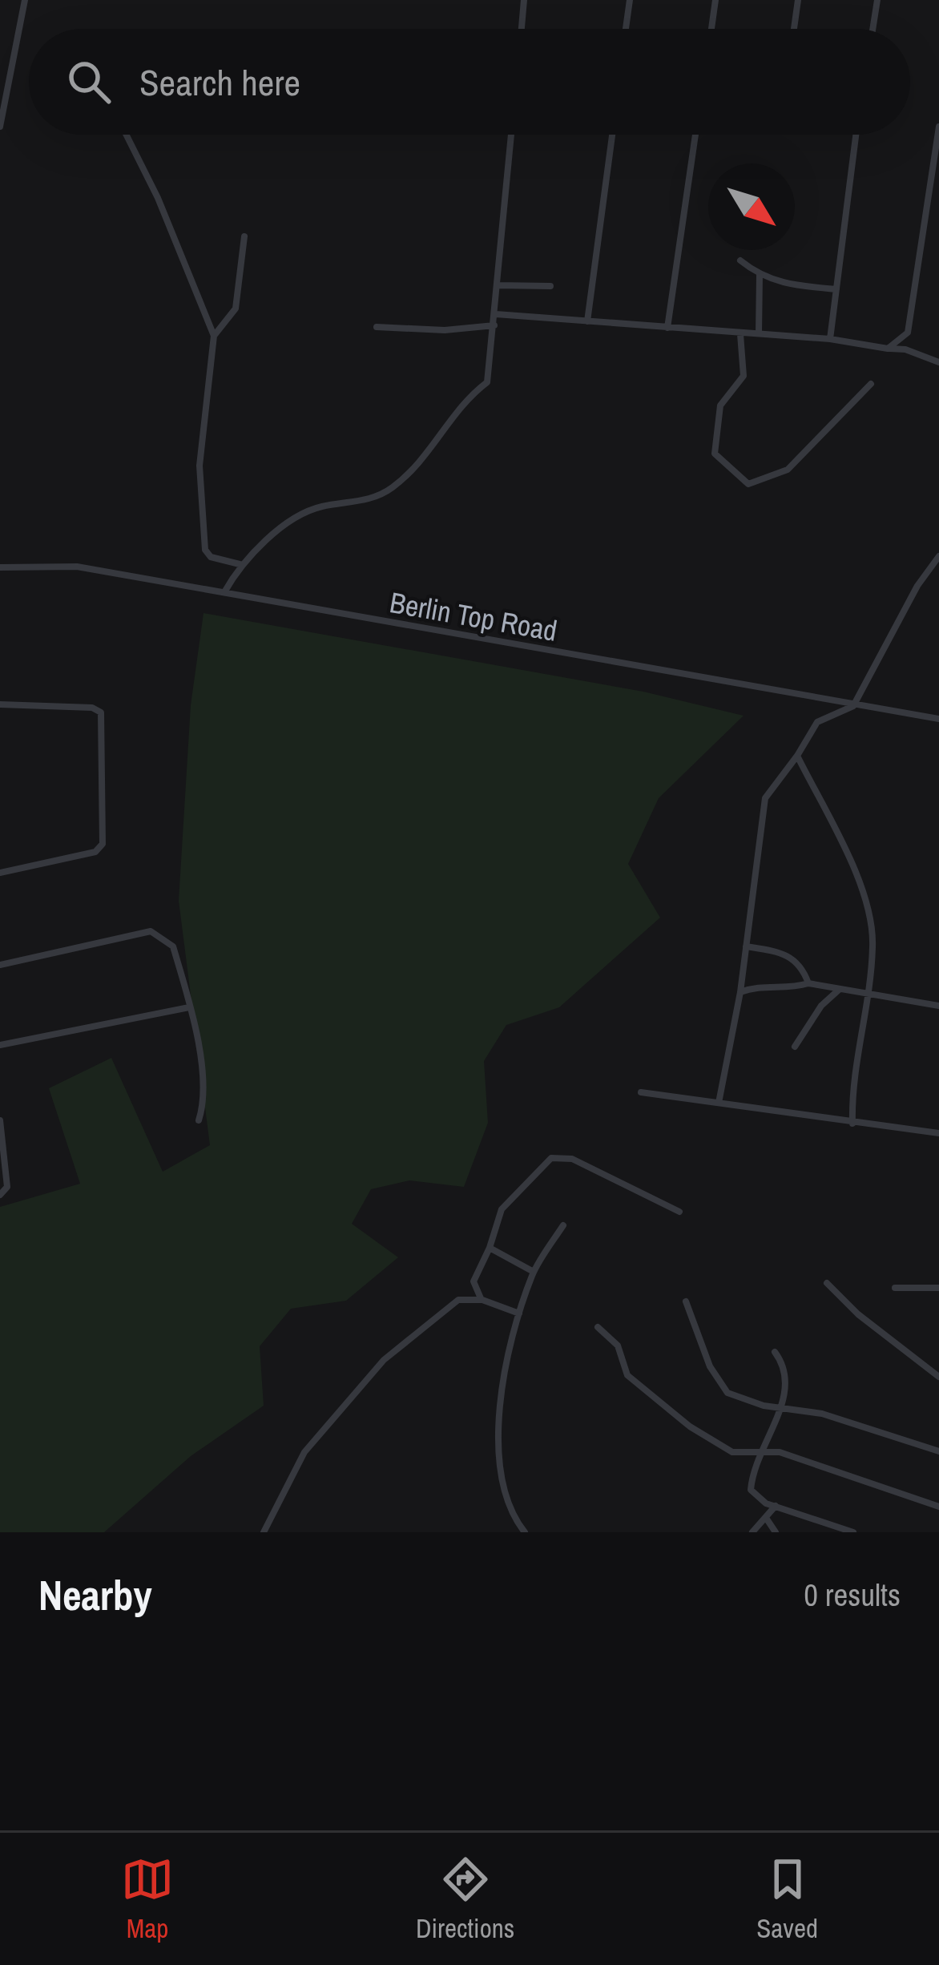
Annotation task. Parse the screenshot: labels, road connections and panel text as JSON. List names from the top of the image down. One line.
{"streets":{"street":["Berlin Top Road"]},"north":"bottom right","page":{"search":"Search here","heading":["Nearby","0 results"],"nav":["Map","Directions","Saved"]}}
